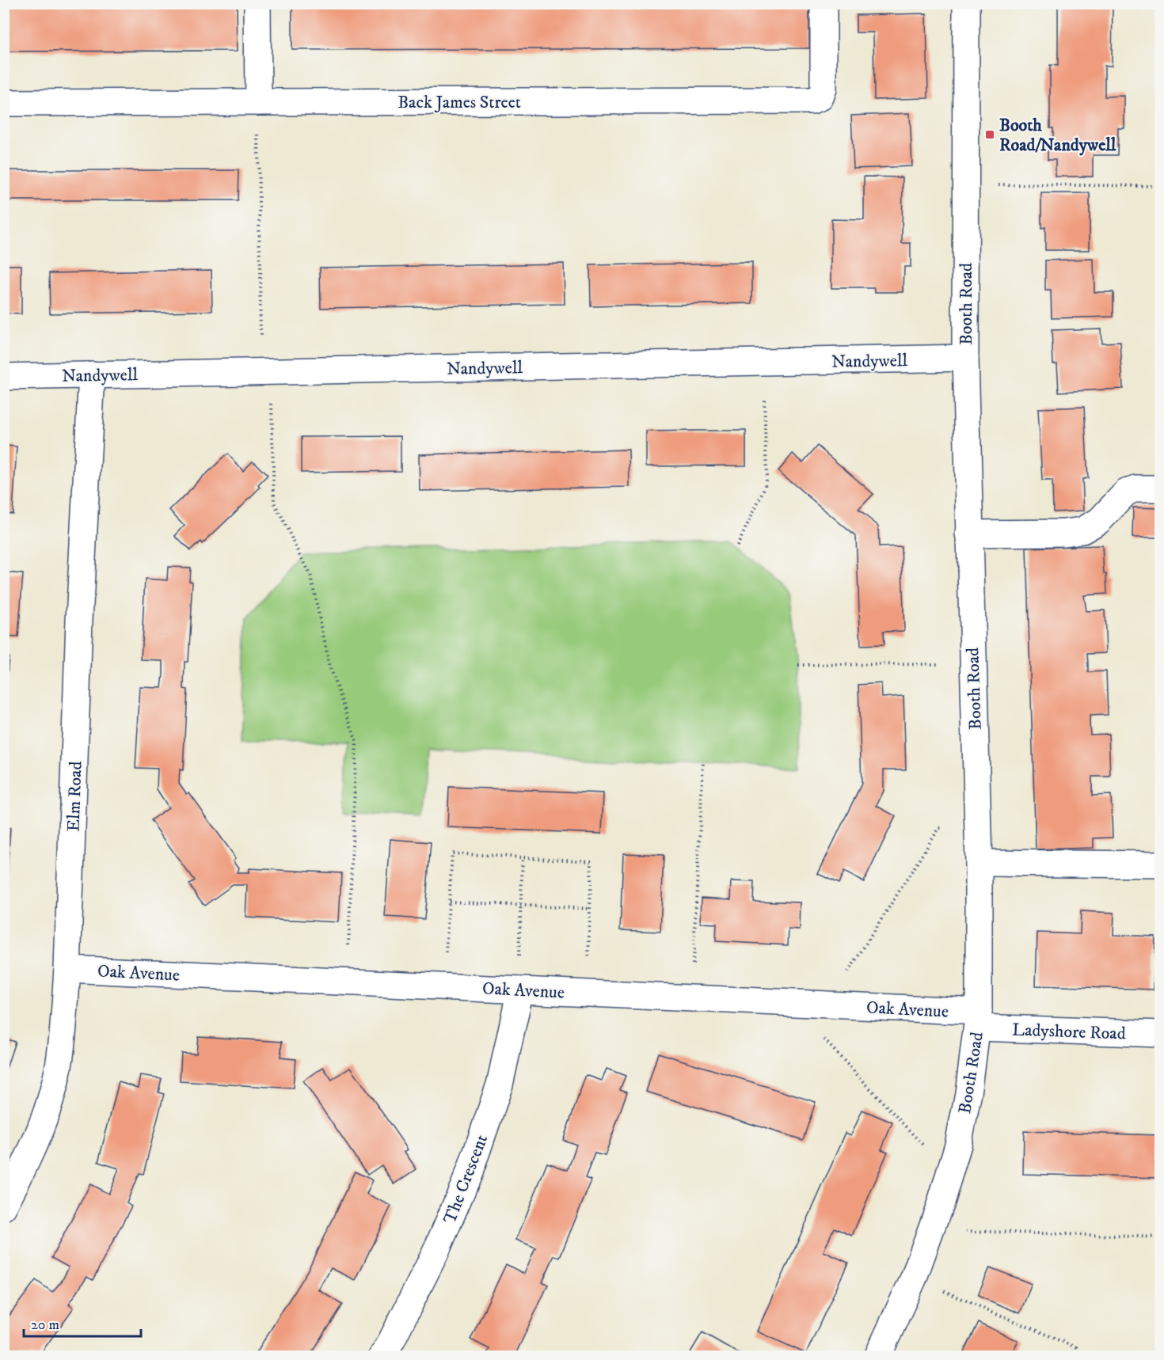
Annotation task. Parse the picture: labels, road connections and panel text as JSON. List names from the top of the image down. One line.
{"streets":{"street":["Back James Street","Booth Road","Nandywell","Elm Road","Oak Avenue","Ladyshore Road","The Crescent"]},"crossings":[["Booth Road","Nandywell"],["Booth Road","Oak Avenue"],["Booth Road","Ladyshore Road"],["Nandywell","Elm Road"],["Elm Road","Oak Avenue"],["Oak Avenue","Ladyshore Road"],["Oak Avenue","The Crescent"]],"places":{"transit":["Booth Road/Nandywell"]},"scale_bar":"20 m"}
